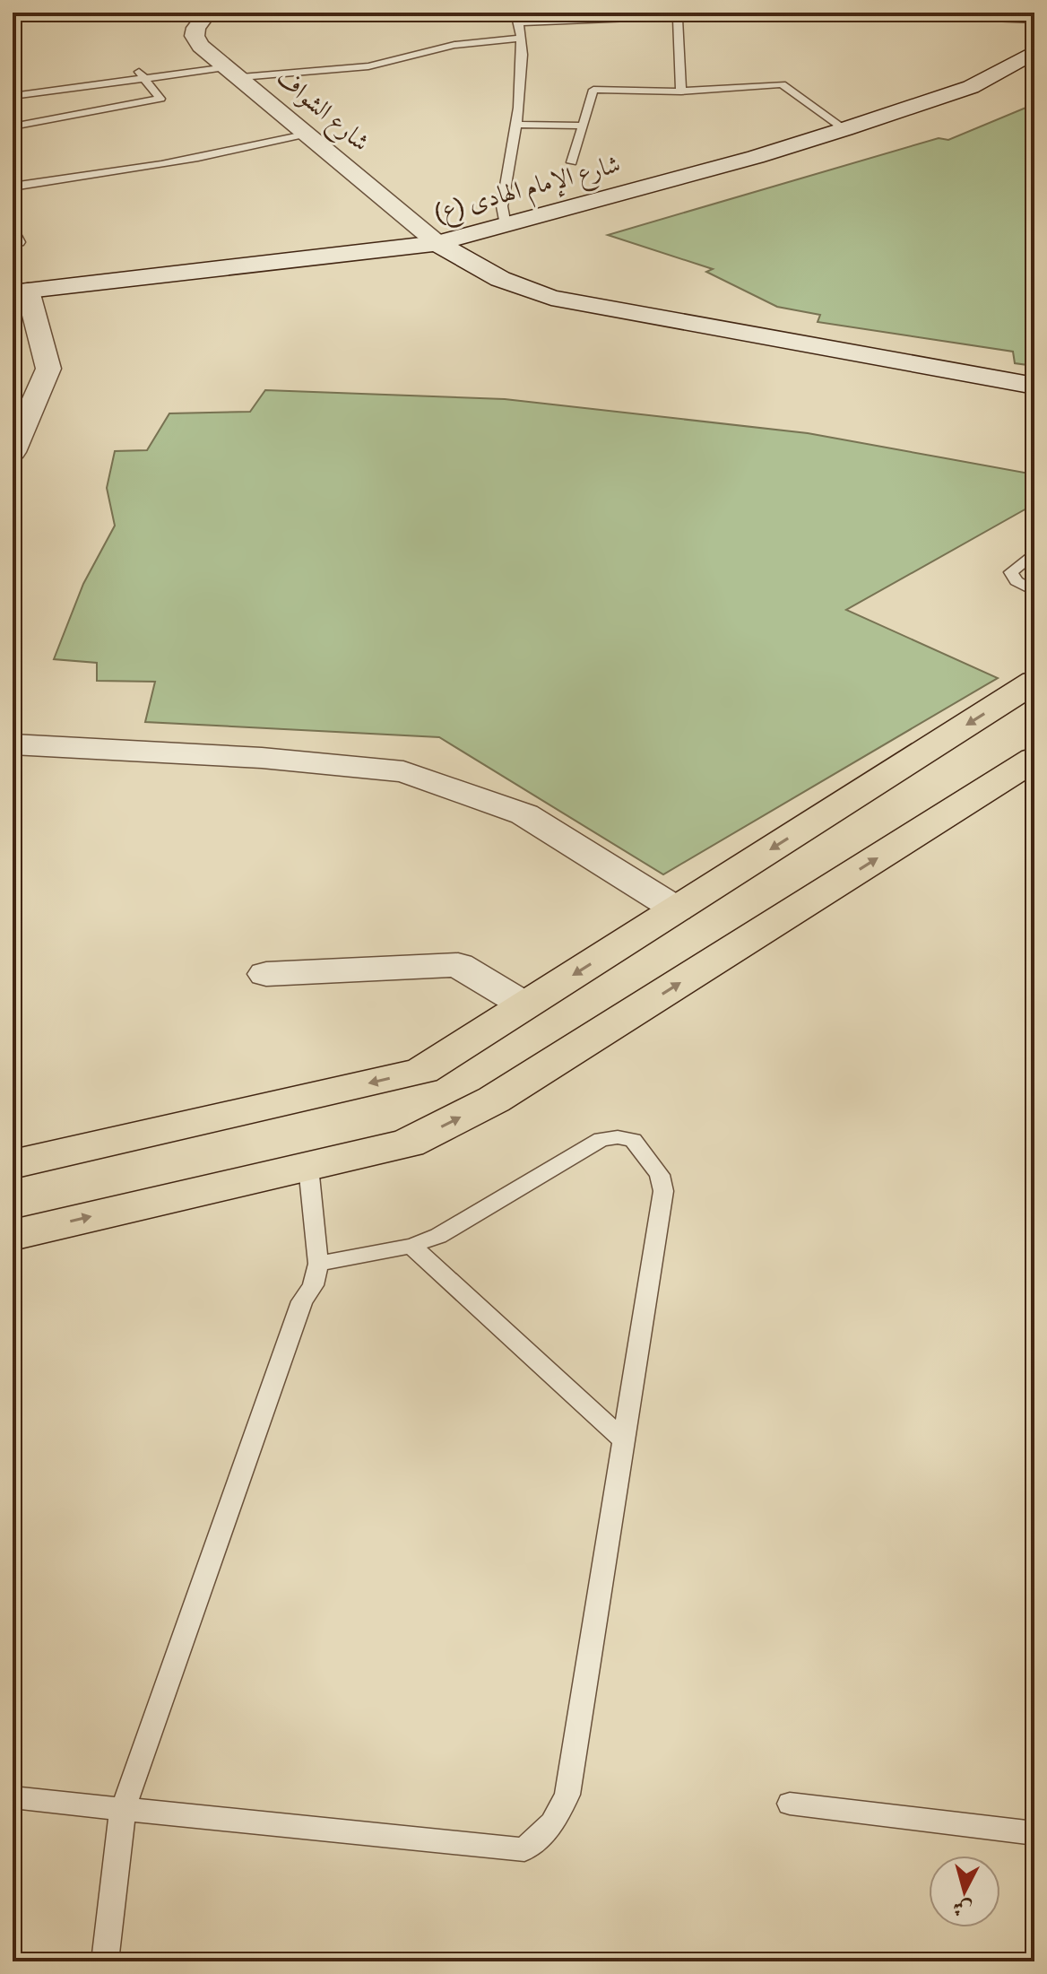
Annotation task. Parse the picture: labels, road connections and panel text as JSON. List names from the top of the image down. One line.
{"streets":{"main road":["شارع الإمام الهادی (ع)"],"street":["شارع الشواف"]},"crossings":[["شارع الشواف","شارع الإمام الهادی (ع)"]],"north":"bottom"}
